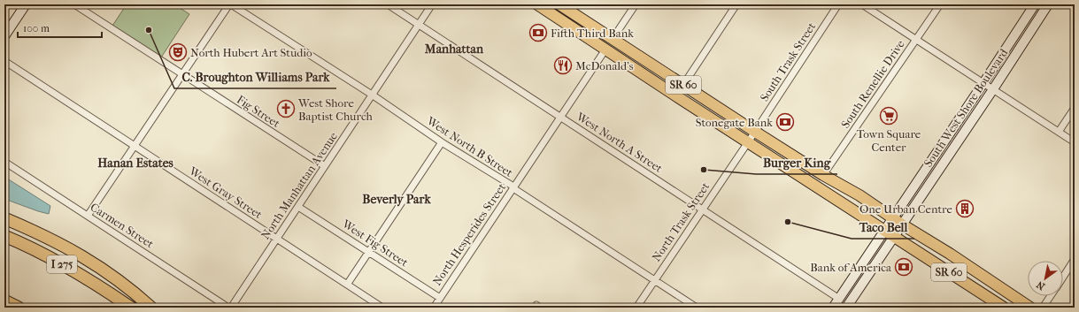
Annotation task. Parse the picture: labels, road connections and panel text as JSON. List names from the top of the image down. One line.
{"streets":{"highway":["I 275"],"main road":["SR 60"],"street":["South Trask Street","South Renellie Drive","South West Shore Boulevard","Fig Street","West North A Street","West North B Street","North Manhattan Avenue","West Gray Street","North Trask Street","Carmen Street","North Hesperides Street","West Fig Street"]},"crossings":[["South Trask Street","SR 60"],["South Trask Street","North Trask Street"],["South Renellie Drive","SR 60"],["SR 60","South West Shore Boulevard"],["SR 60","North Trask Street"],["SR 60","North Hesperides Street"],["Fig Street","North Manhattan Avenue"],["West North A Street","North Manhattan Avenue"],["West North A Street","North Trask Street"],["West North A Street","North Hesperides Street"],["West North B Street","North Manhattan Avenue"],["West North B Street","North Trask Street"],["West North B Street","North Hesperides Street"],["North Manhattan Avenue","West Gray Street"],["North Manhattan Avenue","West Fig Street"],["North Hesperides Street","West Fig Street"]],"districts":["Manhattan","Hanan Estates","Beverly Park"],"places":{"other":["C. Broughton Williams Park","Burger King","Taco Bell"],"bank":["Fifth Third Bank","Stonegate Bank","Bank of America"],"theatre":["North Hubert Art Studio"],"restaurant":["McDonald's"],"church":["West Shore Baptist Church"],"supermarket":["Town Square Center"],"building":["One Urban Centre"]},"scale_bar":"100 m","north":"bottom left"}
